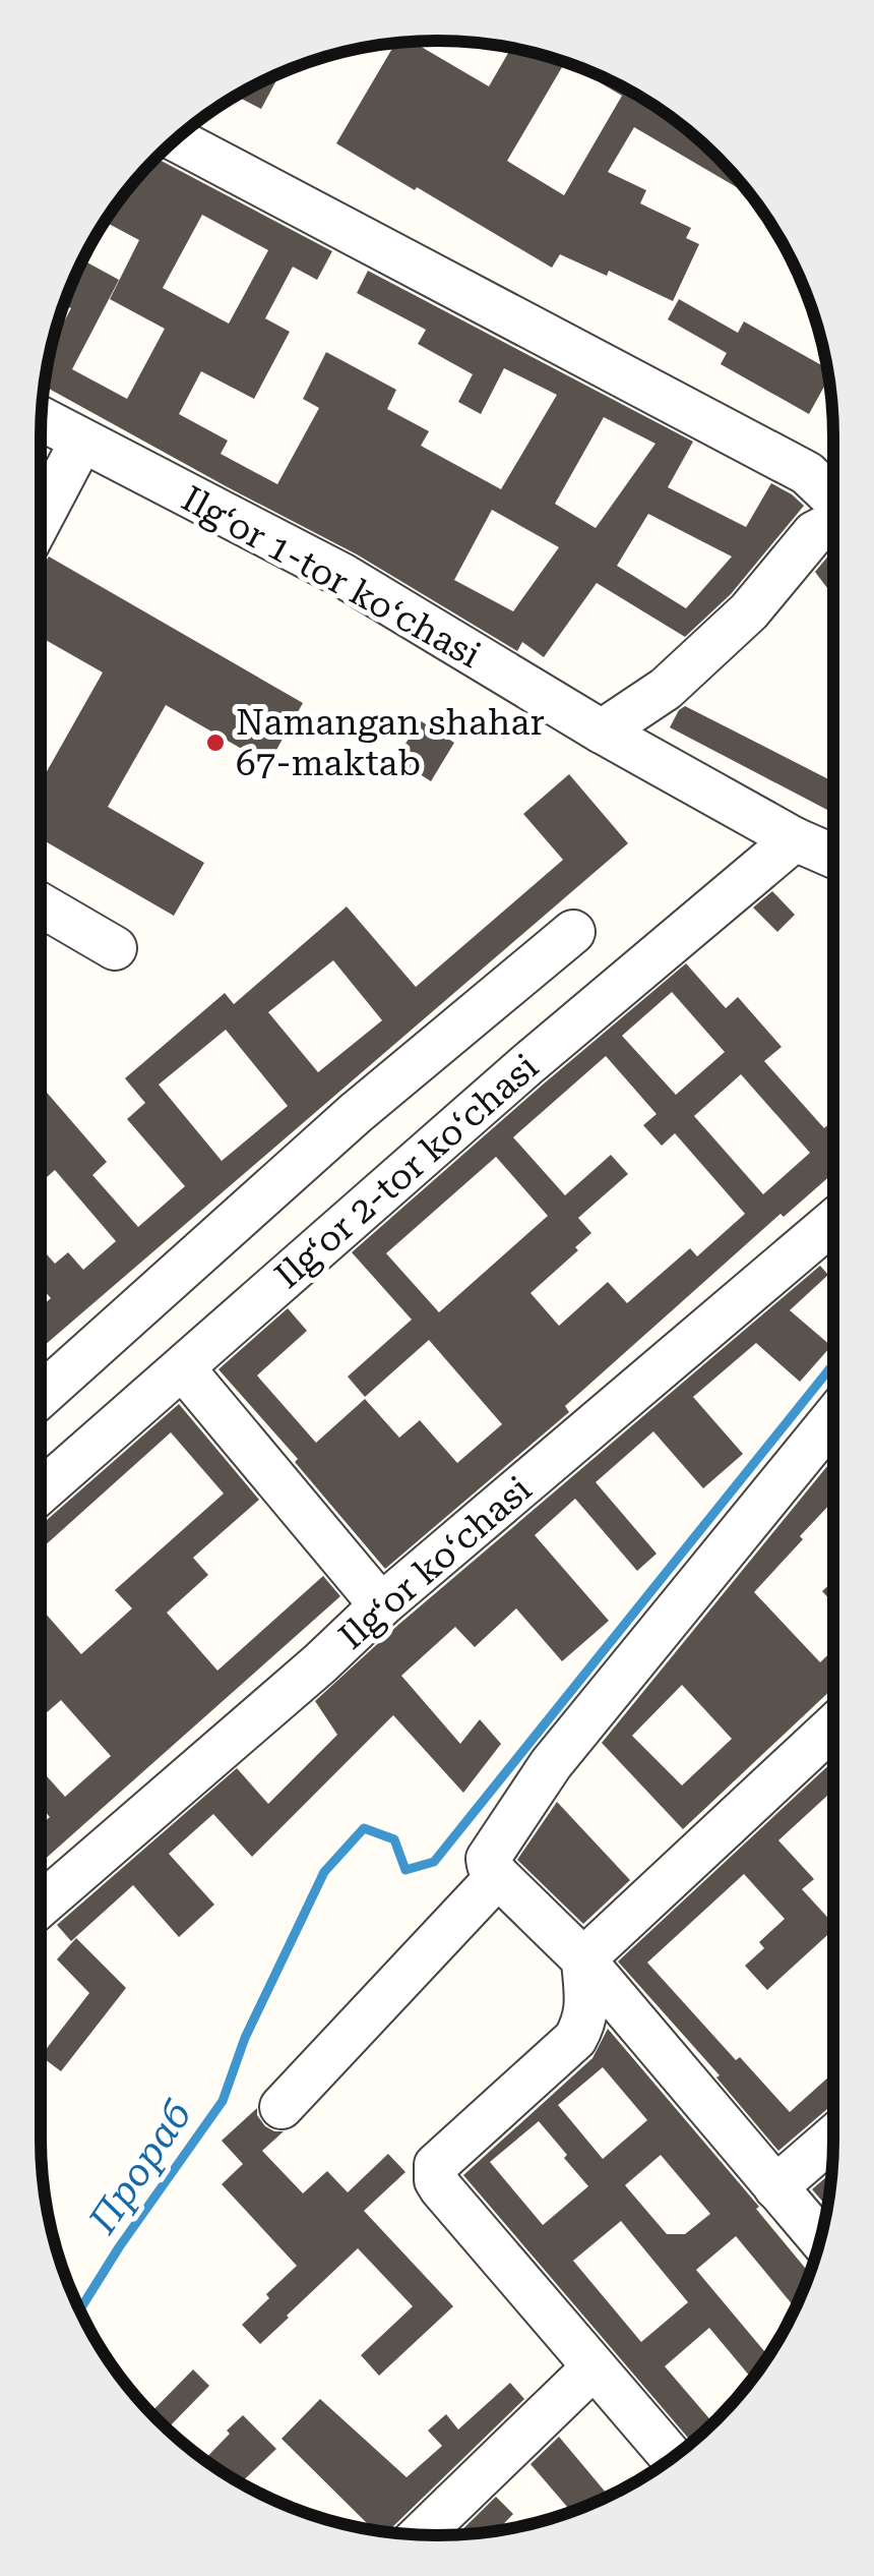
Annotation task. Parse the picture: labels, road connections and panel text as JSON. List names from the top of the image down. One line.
{"streets":{"street":["Ilgʻor 1-tor koʻchasi","Ilgʻor 2-tor koʻchasi","Ilgʻor koʻchasi"]},"crossings":[["Ilgʻor 1-tor koʻchasi","Ilgʻor 2-tor koʻchasi"]],"water":["Прораб"],"places":["Namangan shahar 67-maktab"]}
